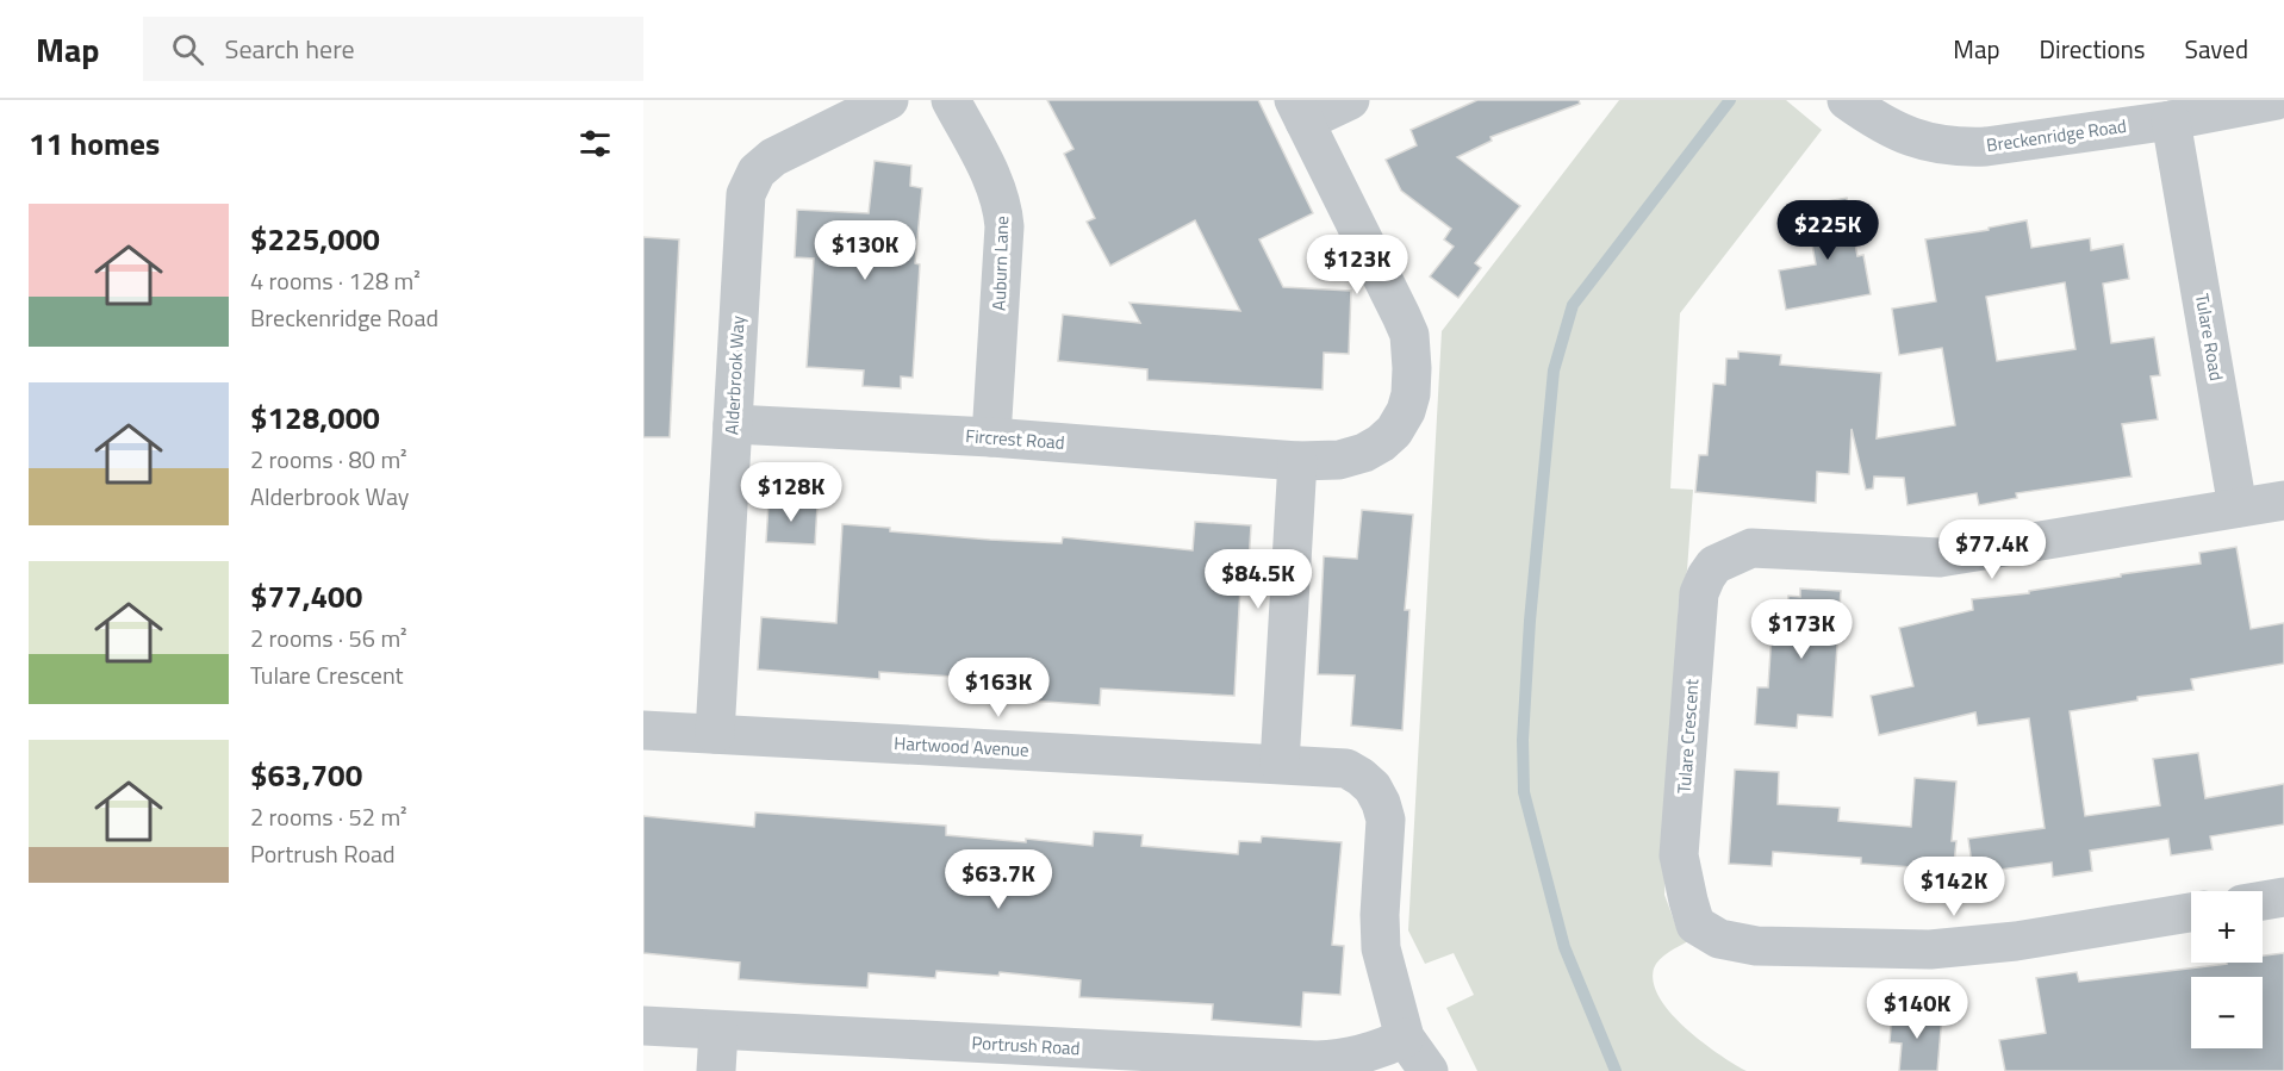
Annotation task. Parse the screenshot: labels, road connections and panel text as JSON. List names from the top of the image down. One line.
{"streets":{"street":["Breckenridge Road","Auburn Lane","Tulare Road","Alderbrook Way","Fircrest Road","Tulare Crescent","Hartwood Avenue","Portrush Road"]},"crossings":[["Breckenridge Road","Tulare Road"],["Auburn Lane","Fircrest Road"],["Tulare Road","Tulare Crescent"],["Alderbrook Way","Fircrest Road"],["Alderbrook Way","Hartwood Avenue"],["Hartwood Avenue","Portrush Road"]],"page":{"header":"Map","search":"Search here","nav":["Map","Directions","Saved"],"heading":"11 homes","list":[{"name":"$225,000","note":"4 rooms · 128 m² · Breckenridge Road"},{"name":"$128,000","note":"2 rooms · 80 m² · Alderbrook Way"},{"name":"$77,400","note":"2 rooms · 56 m² · Tulare Crescent"},{"name":"$63,700","note":"2 rooms · 52 m² · Portrush Road"}],"price":["$225K","$130K","$123K","$128K","$77.4K","$84.5K","$173K","$163K","$63.7K","$142K","$140K"],"map_buttons":["+","−"]}}
